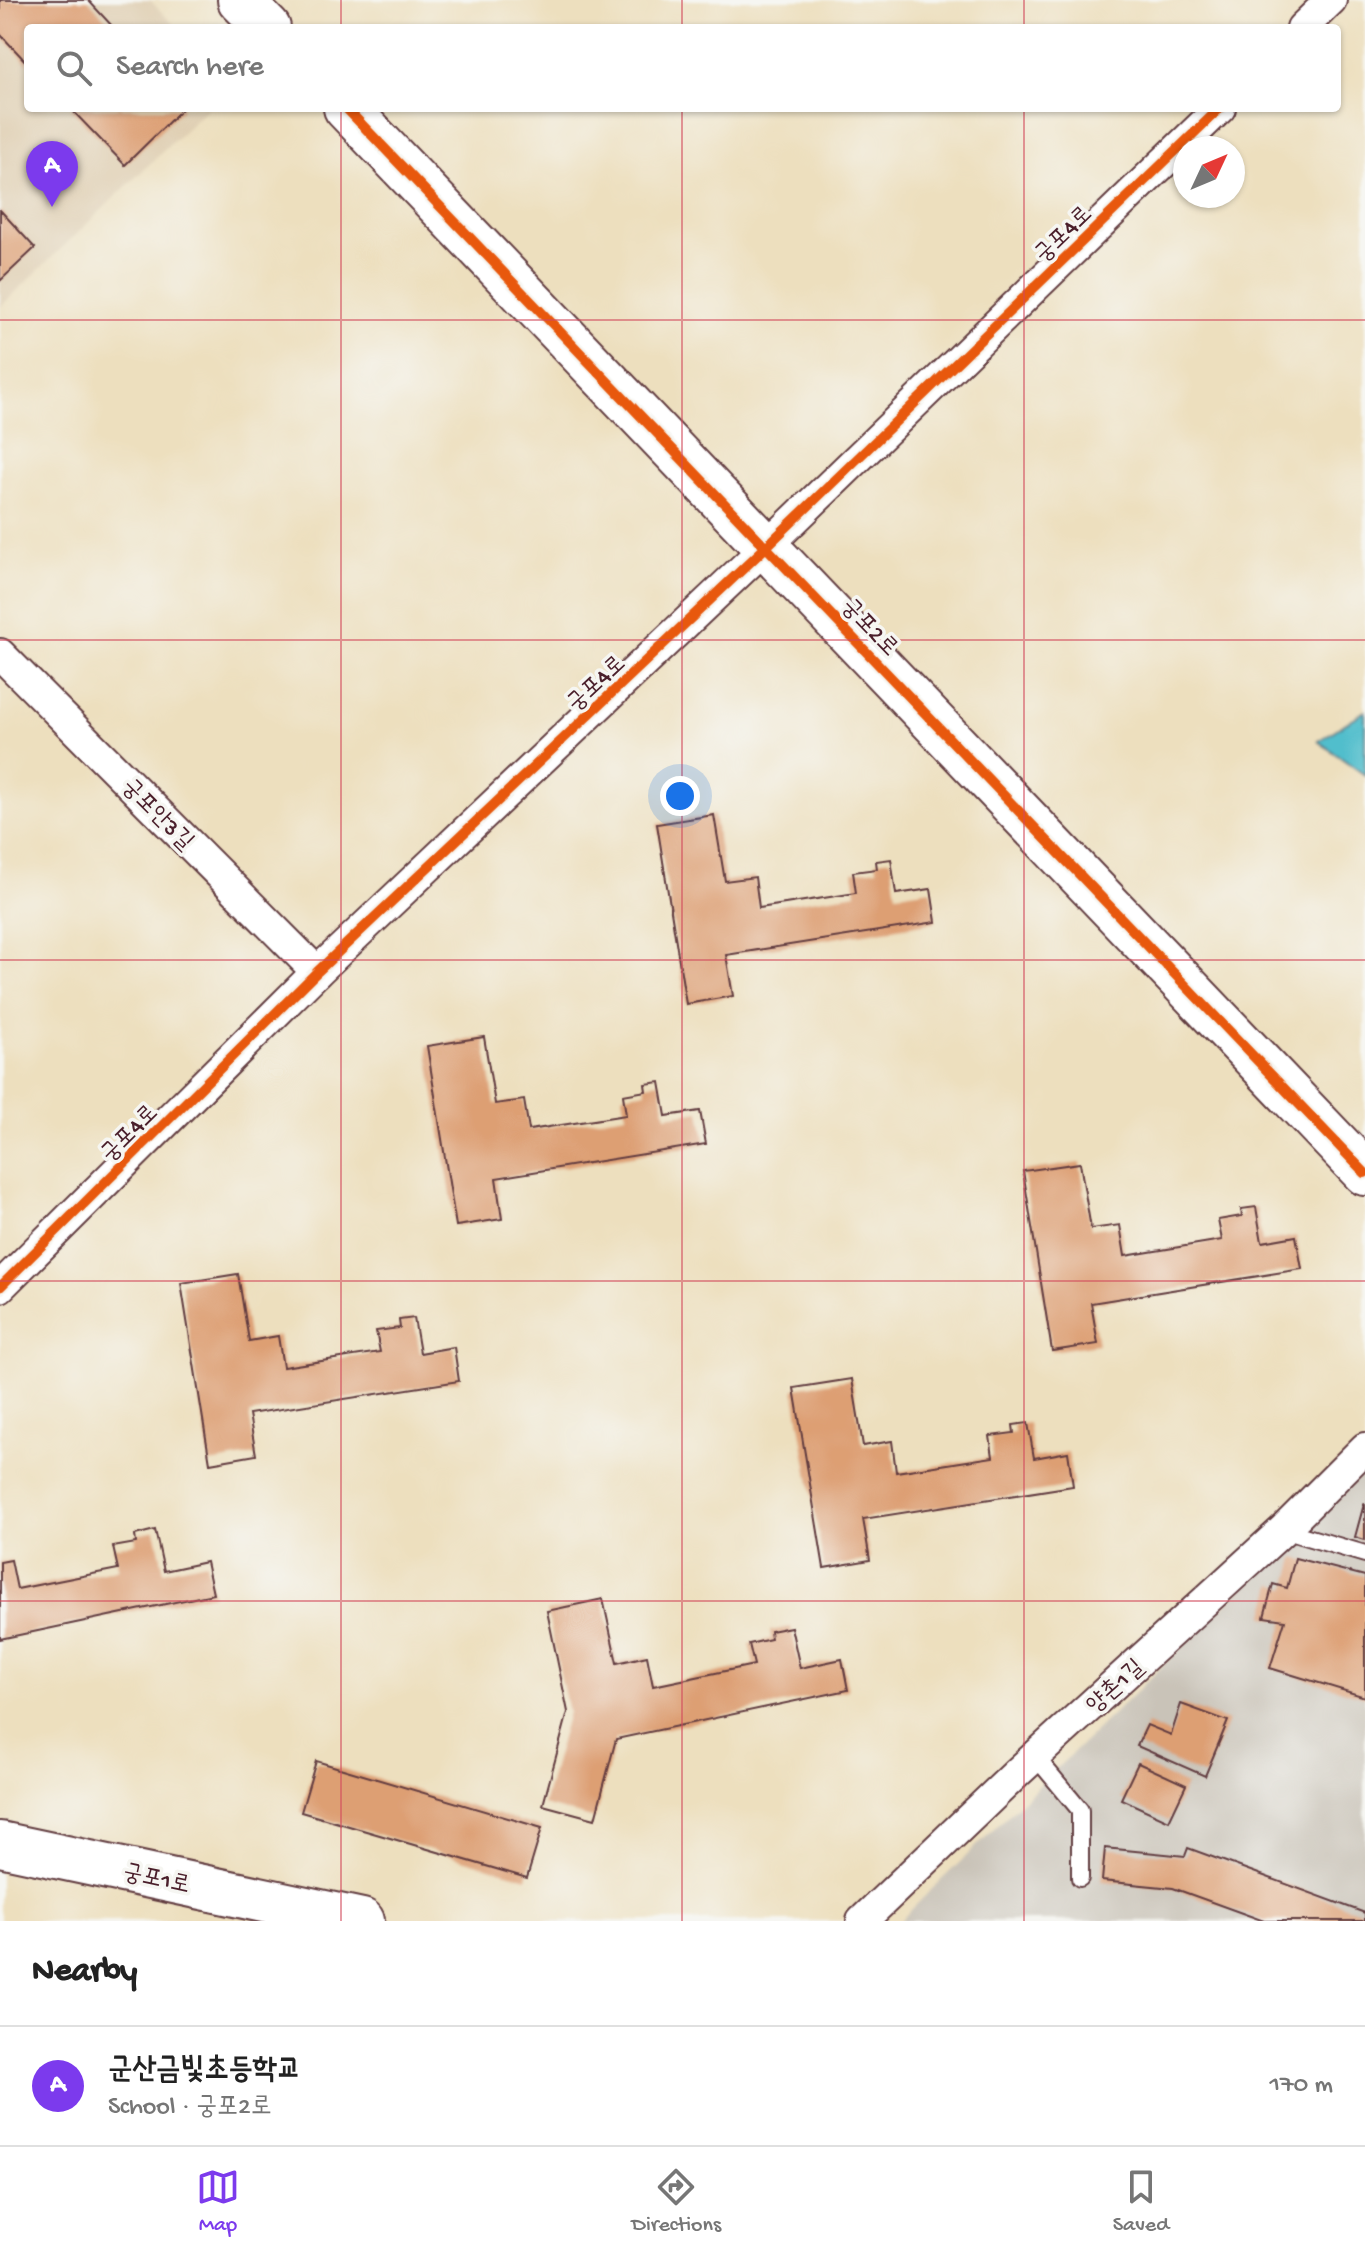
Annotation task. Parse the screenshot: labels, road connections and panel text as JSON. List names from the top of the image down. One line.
{"streets":{"street":["궁포4로","궁포2로","궁포안3길","양촌1길","궁포1로"]},"crossings":[["궁포4로","궁포2로"],["궁포4로","궁포안3길"]],"north":"top right","page":{"search":"Search here","pins":"A","heading":"Nearby","list":[{"mark":"A","name":"군산금빛초등학교","note":"School · 궁포2로","value":"170 m"}],"nav":["Map","Directions","Saved"]}}
